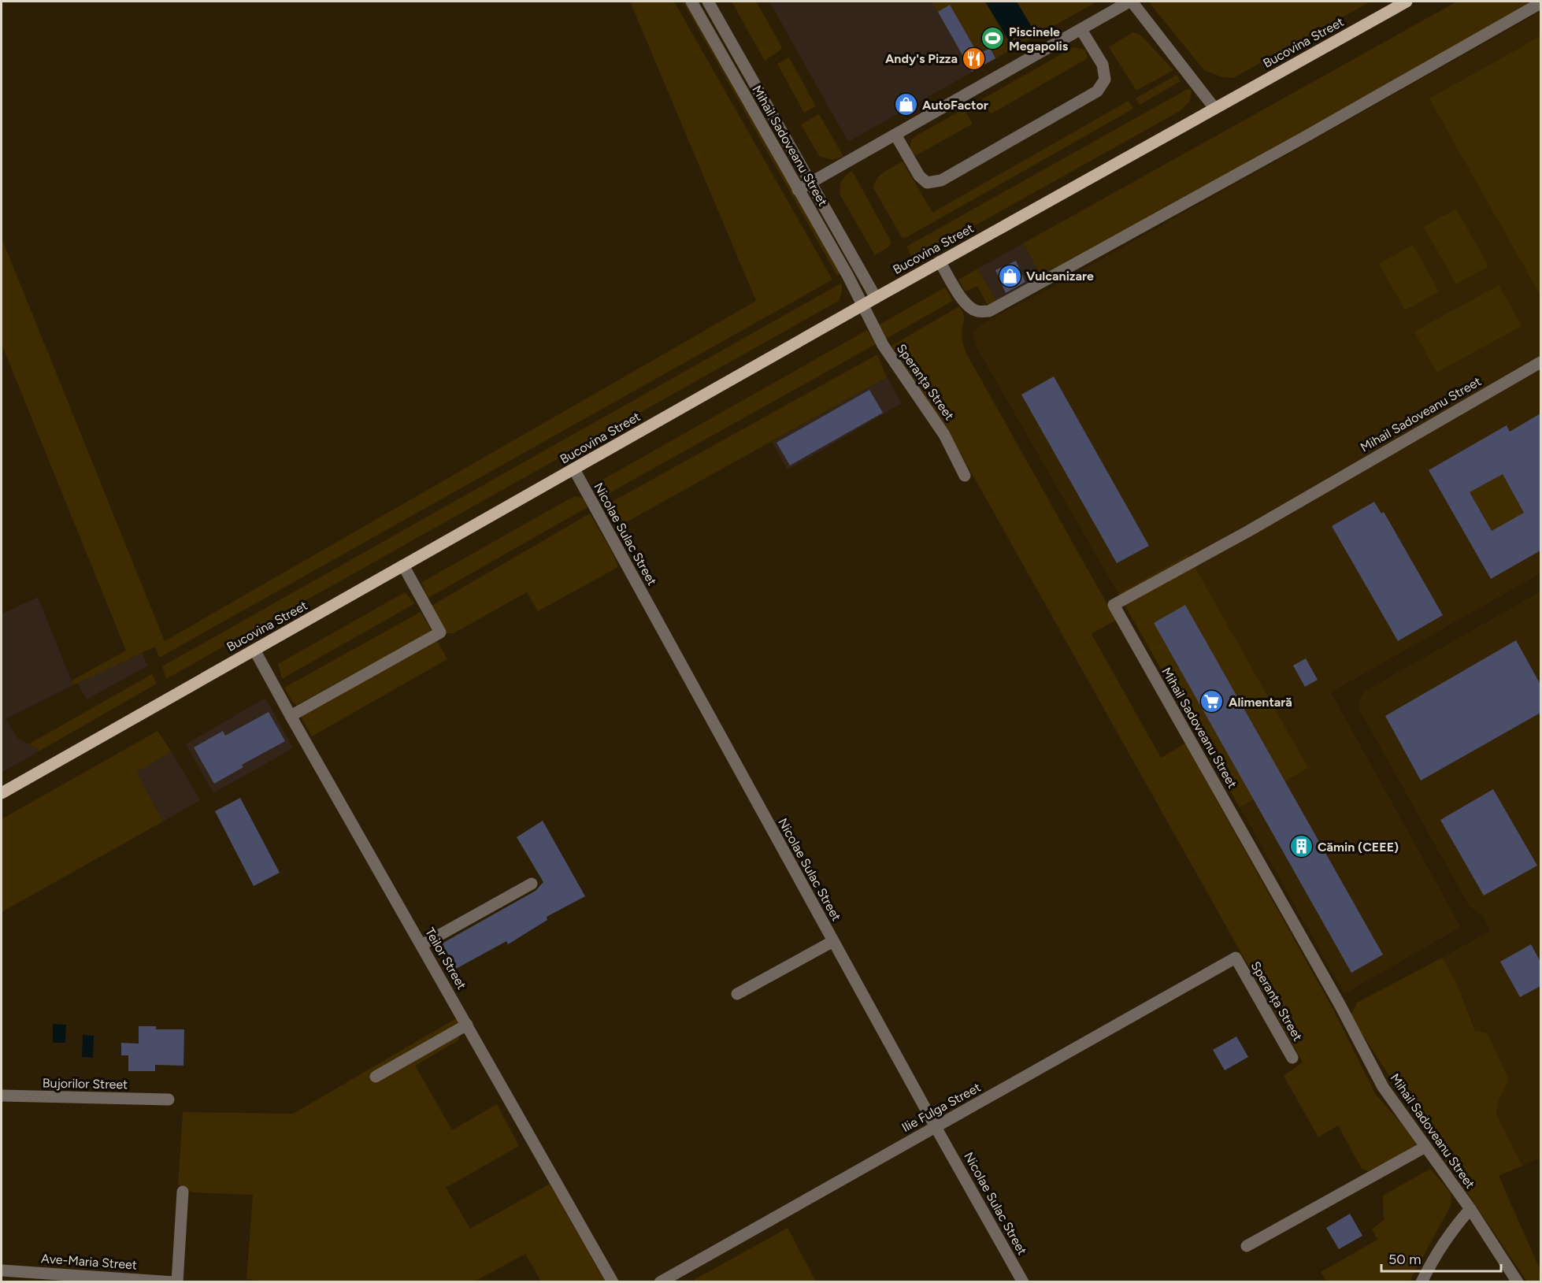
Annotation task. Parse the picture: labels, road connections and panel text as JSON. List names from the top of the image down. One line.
{"streets":{"main road":["Bucovina Street"],"street":["Mihail Sadoveanu Street","Speranța Street","Nicolae Sulac Street","Teilor Street","Bujorilor Street","Ilie Fulga Street","Ave-Maria Street"]},"crossings":[["Bucovina Street","Mihail Sadoveanu Street"],["Bucovina Street","Speranța Street"],["Bucovina Street","Nicolae Sulac Street"],["Bucovina Street","Teilor Street"],["Mihail Sadoveanu Street","Speranța Street"],["Speranța Street","Ilie Fulga Street"],["Nicolae Sulac Street","Ilie Fulga Street"]],"places":{"sports":["Piscinele Megapolis"],"restaurant":["Andy's Pizza"],"shop":["AutoFactor","Vulcanizare"],"supermarket":["Alimentară"],"building":["Cămin (CEEE)"]},"scale_bar":"50 m"}
